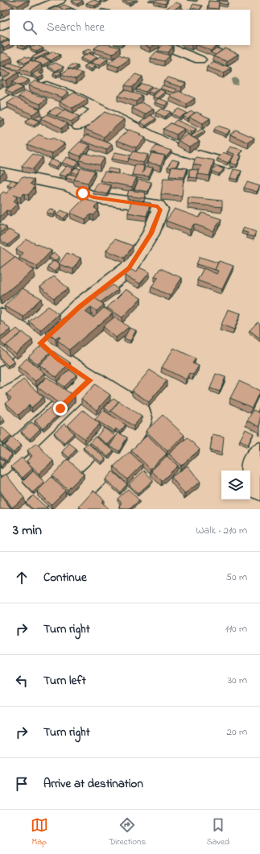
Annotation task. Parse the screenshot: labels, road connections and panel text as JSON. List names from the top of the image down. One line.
{"page":{"search":"Search here","heading":["3 min","Walk · 210 m"],"list":[["Continue","50 m"],["Turn right","110 m"],["Turn left","30 m"],["Turn right","20 m"],"Arrive at destination"],"nav":["Map","Directions","Saved"]}}
